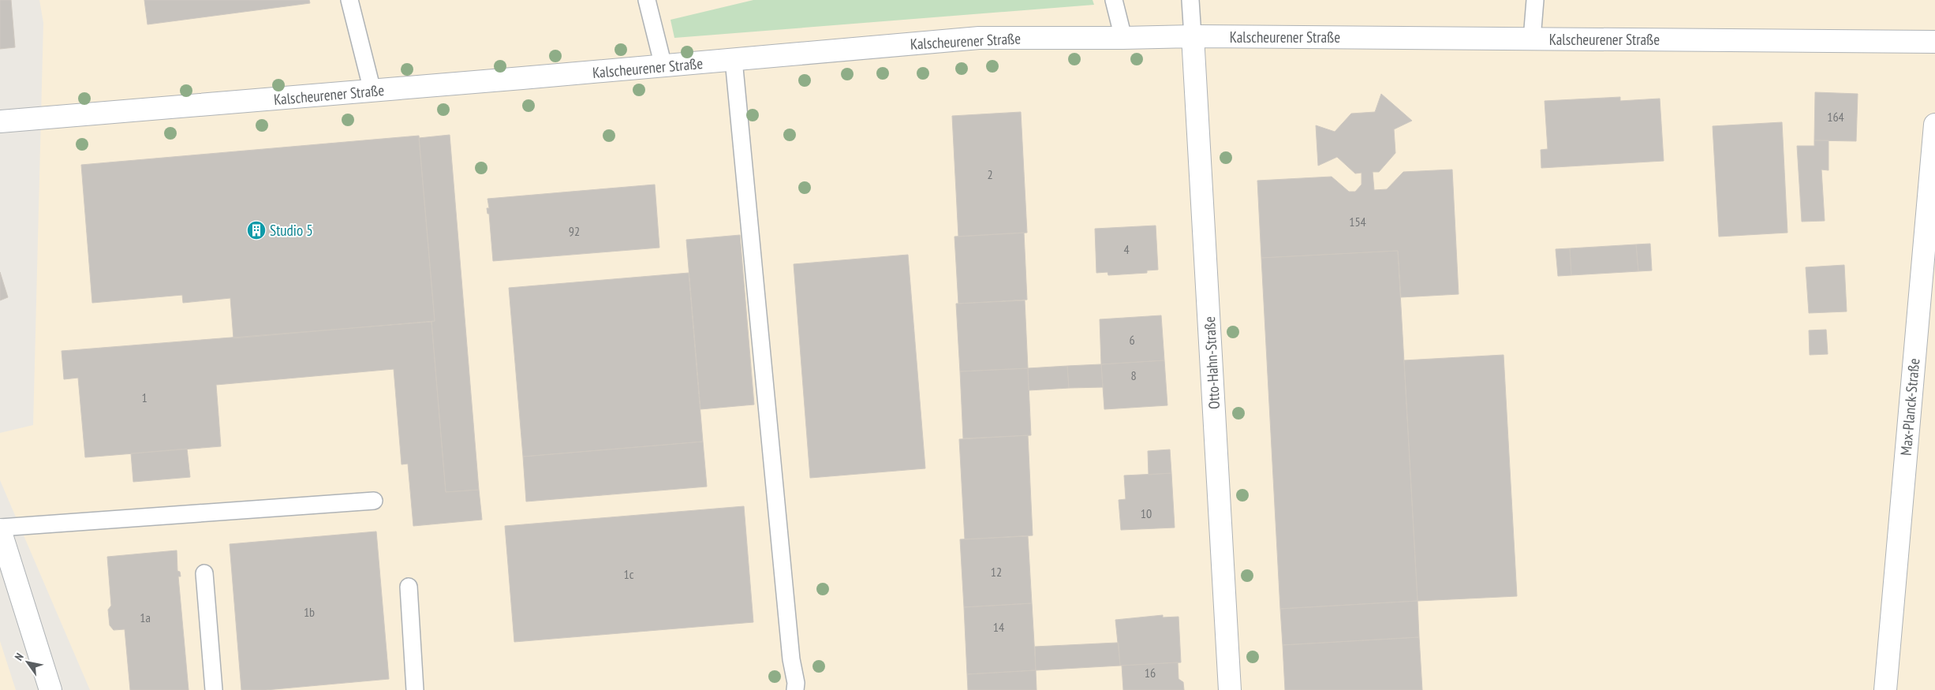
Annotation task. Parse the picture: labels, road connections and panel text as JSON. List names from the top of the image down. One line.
{"streets":{"street":["Kalscheurener Straße","Otto-Hahn-Straße","Max-Planck-Straße"]},"crossings":[["Kalscheurener Straße","Otto-Hahn-Straße"]],"places":{"building":["Studio 5"]},"house_numbers":["164","2","154","92","4","6","8","1","10","12","1c","1b","1a","14","16"],"north":"top left"}
